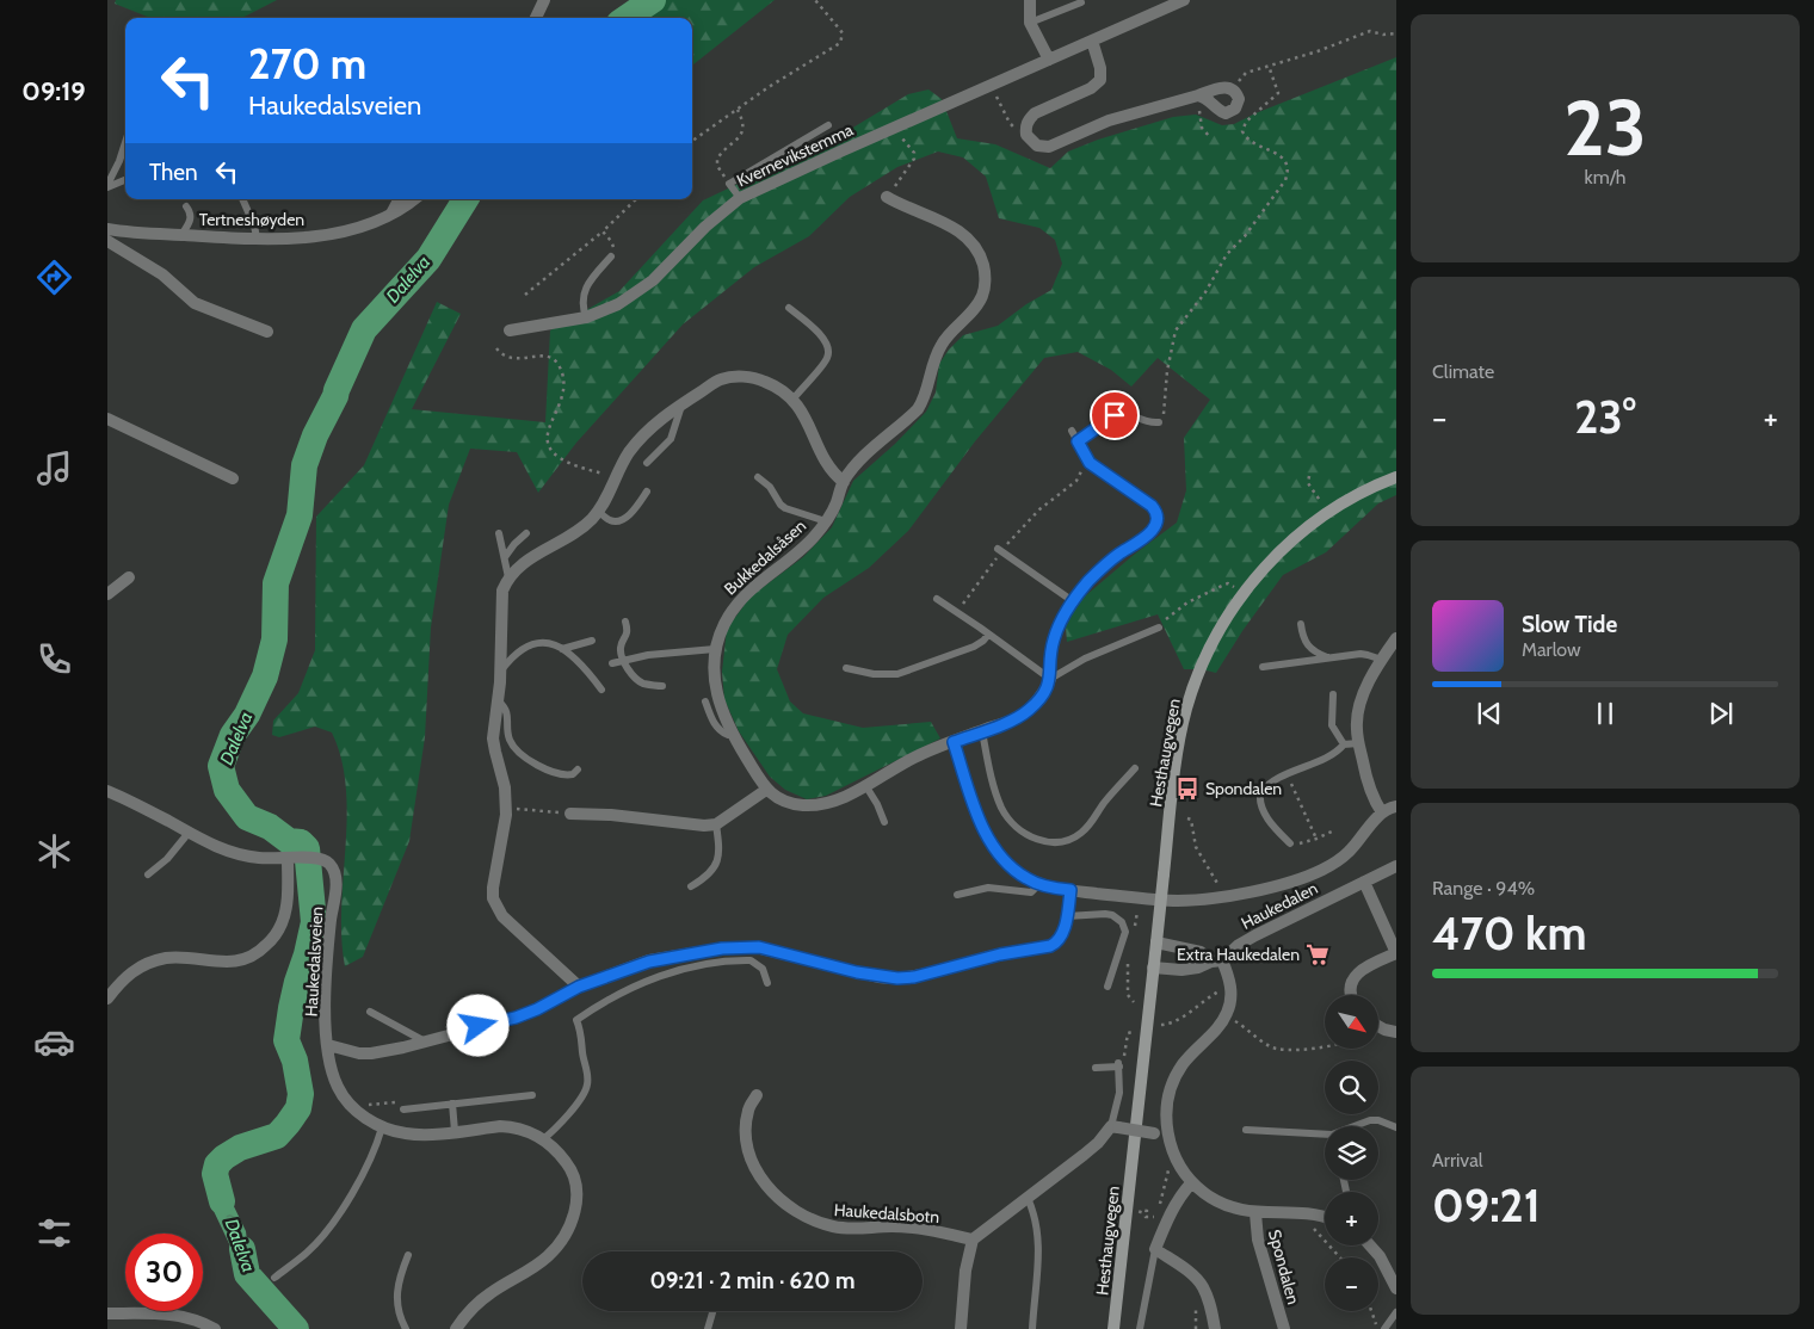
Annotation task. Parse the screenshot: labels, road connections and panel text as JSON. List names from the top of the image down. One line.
{"streets":{"main road":["Hesthaugvegen"],"street":["Kvernevikstemma","Tertneshøyden","Bukkedalsåsen","Haukedalen","Haukedalsveien","Haukedalsbotn","Spondalen"]},"crossings":[["Hesthaugvegen","Haukedalen"],["Haukedalen","Spondalen"]],"water":["Dalelva"],"places":{"bus stop":["Spondalen"],"supermarket":["Extra Haukedalen"]},"north":"bottom right","page":{"tabs":"09:19","tile":[["23","km/h"],"Climate",["Range · 94%","470 km"],["Arrival","09:21"]],"turn":["270 m","Haukedalsveien"],"then":"Then","heat":["−","23°","+"],"song":["Slow Tide","Marlow"],"map_buttons":["+","−"],"limit":"30","trip":"09:21 · 2 min · 620 m"}}
